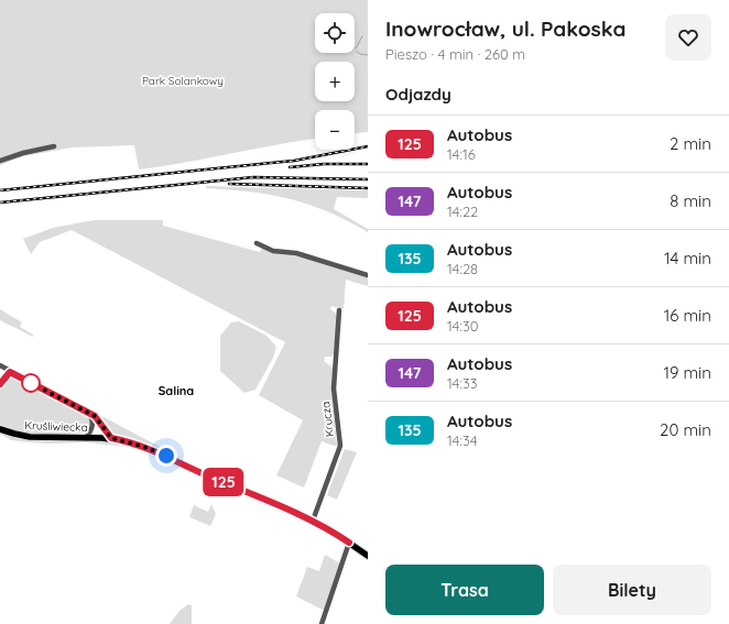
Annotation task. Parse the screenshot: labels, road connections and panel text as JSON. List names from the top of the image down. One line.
{"streets":{"main road":["Kruśliwiecka"],"street":["Krucza"]},"crossings":[["Krucza","Kruśliwiecka"]],"districts":["Salina"],"parks":["Park Solankowy"],"lines":["bus line 125"],"page":{"on_map":"125","heading":[["Inowrocław, ul. Pakoska","Pieszo · 4 min · 260 m"],"Odjazdy"],"map_buttons":["+","−"],"list":[{"mark":"125","name":"Autobus","note":"14:16","value":"2 min"},{"mark":"147","name":"Autobus","note":"14:22","value":"8 min"},{"mark":"135","name":"Autobus","note":"14:28","value":"14 min"},{"mark":"125","name":"Autobus","note":"14:30","value":"16 min"},{"mark":"147","name":"Autobus","note":"14:33","value":"19 min"},{"mark":"135","name":"Autobus","note":"14:34","value":"20 min"}],"buttons":["Trasa","Bilety"]}}
